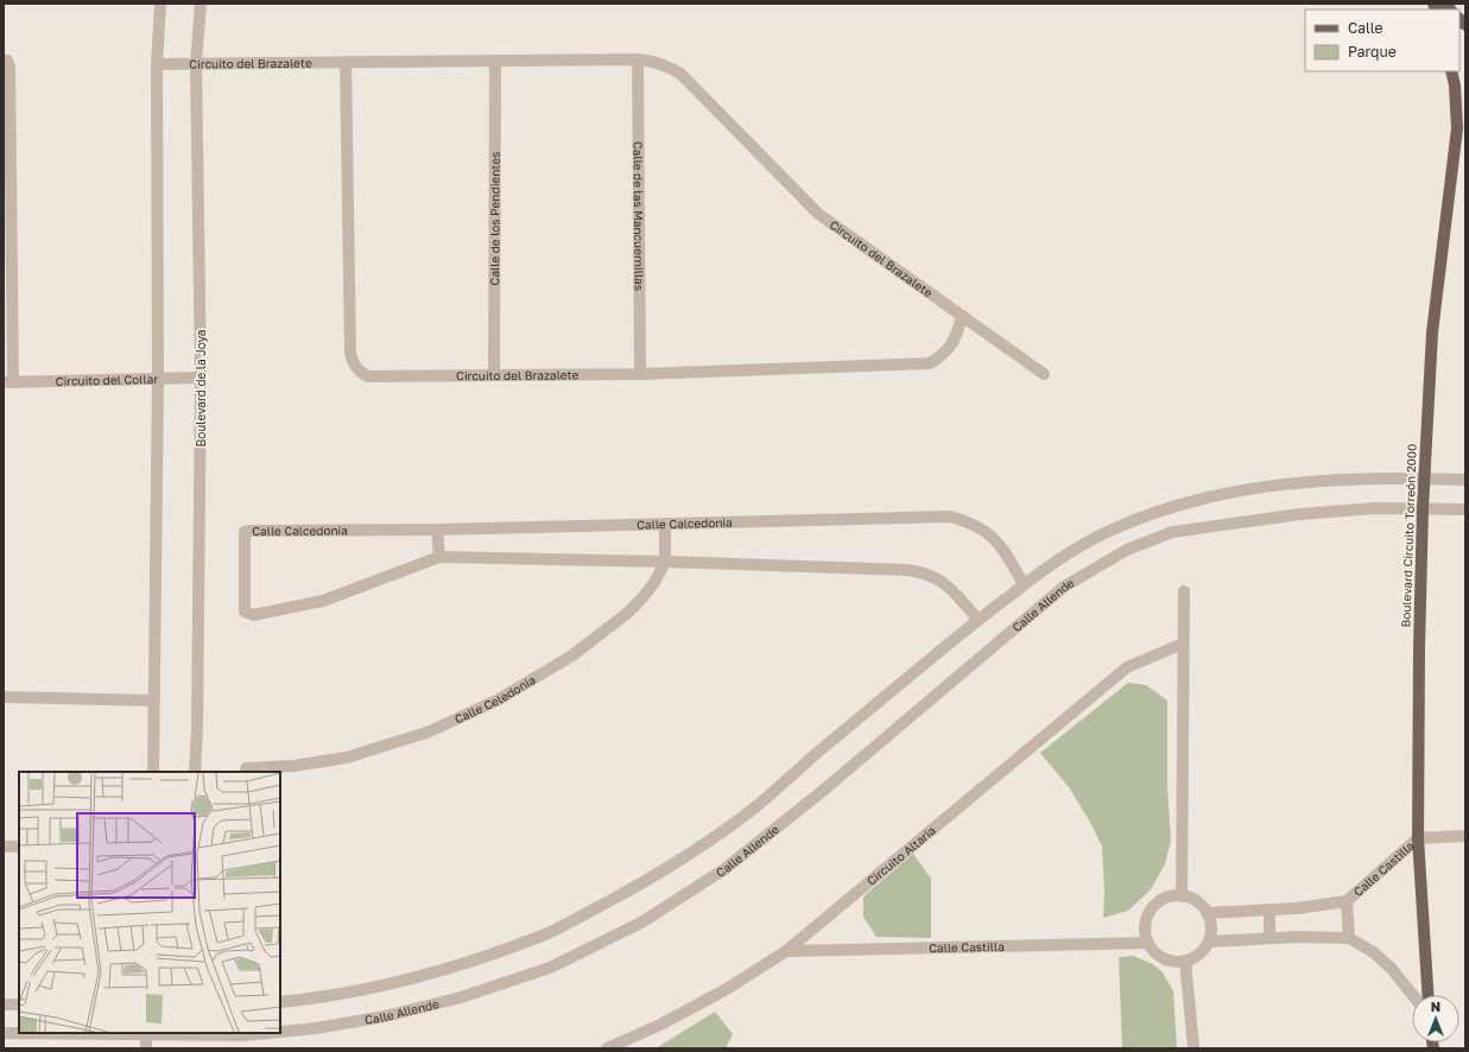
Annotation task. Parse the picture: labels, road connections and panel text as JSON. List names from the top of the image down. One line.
{"streets":{"main road":["Boulevard Circuito Torreón 2000"],"street":["Circuito del Brazalete","Calle de las Mancuernillas","Calle de los Pendientes","Circuito del Collar","Boulevard de la Joya","Calle Calcedonia","Calle Allende","Calle Celedonia","Circuito Altaria","Calle Castilla"]},"crossings":[["Circuito del Brazalete","Calle de las Mancuernillas"],["Circuito del Brazalete","Calle de los Pendientes"],["Circuito del Brazalete","Boulevard de la Joya"],["Circuito del Collar","Boulevard de la Joya"],["Calle Calcedonia","Calle Celedonia"],["Boulevard Circuito Torreón 2000","Calle Allende"],["Boulevard Circuito Torreón 2000","Calle Castilla"],["Circuito Altaria","Calle Castilla"]],"legend":["Calle","Parque"],"north":"top"}
